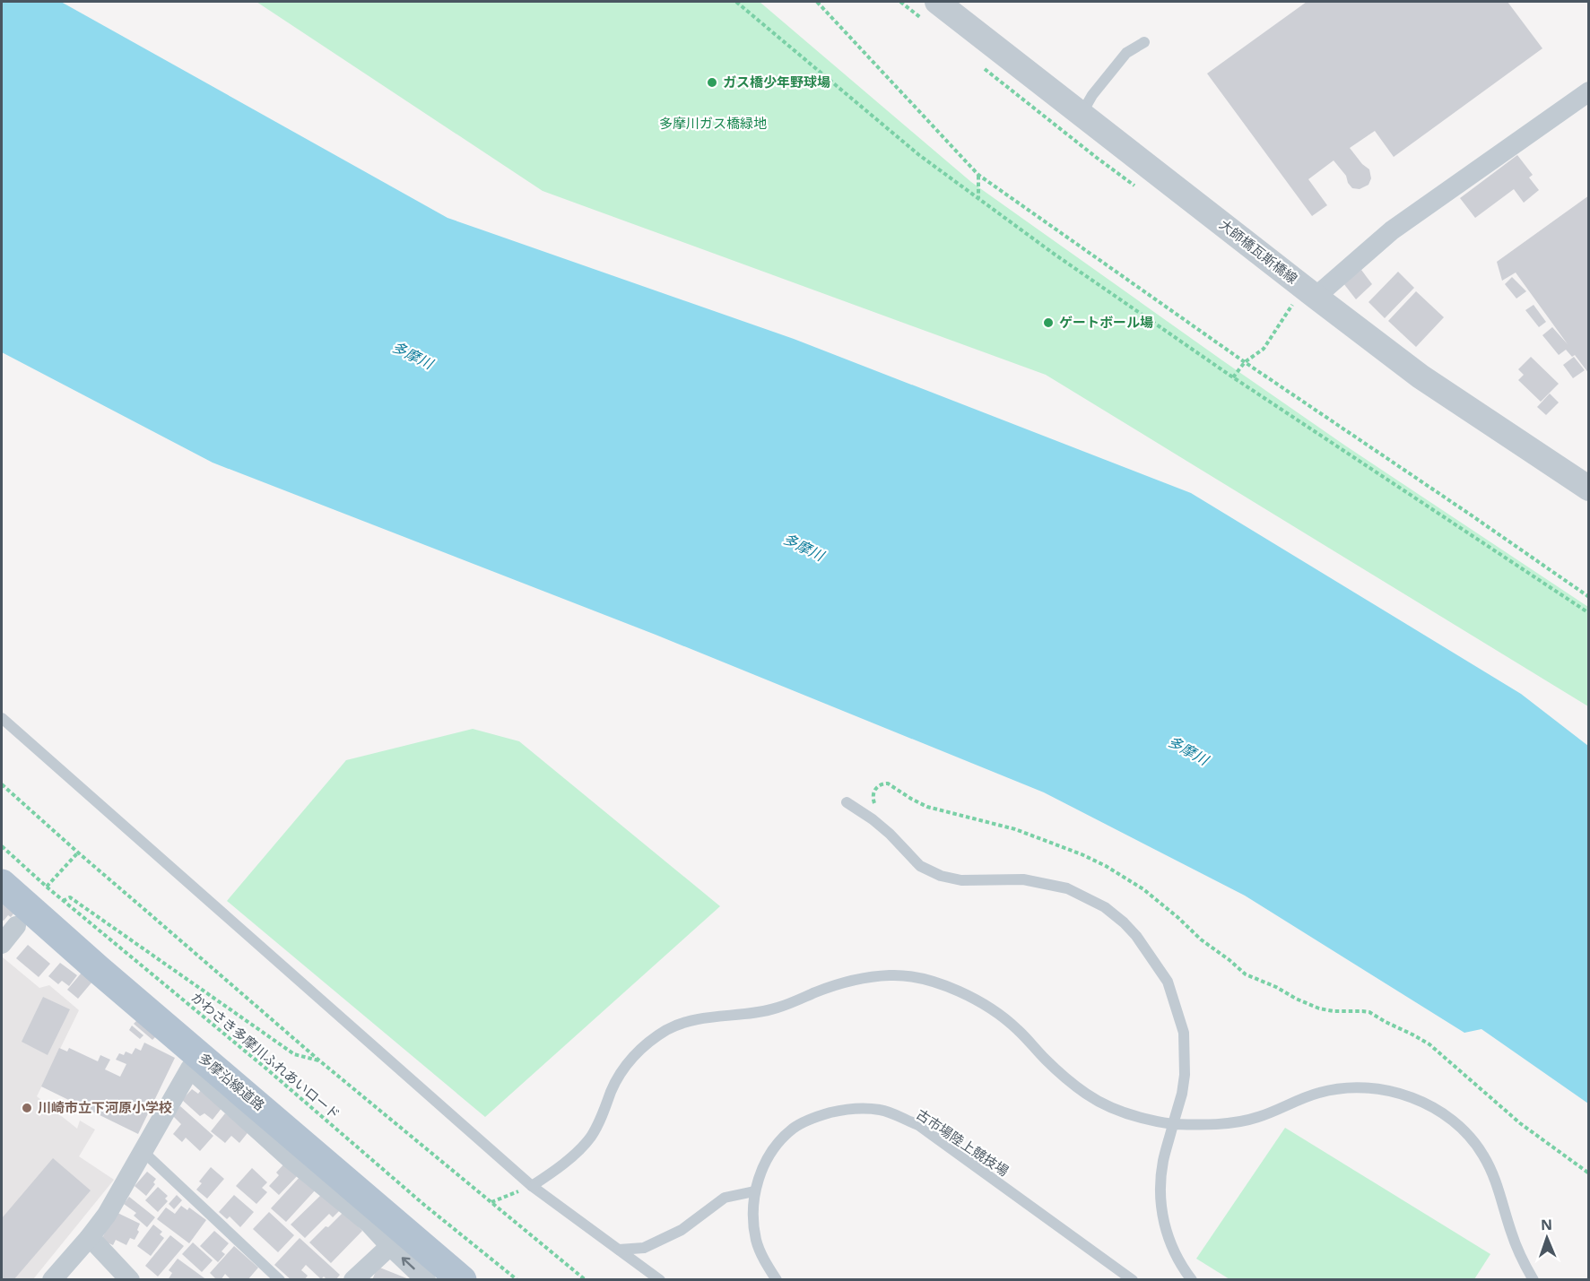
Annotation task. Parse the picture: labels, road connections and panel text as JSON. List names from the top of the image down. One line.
{"streets":{"main road":["多摩沿線道路"],"street":["大師橋瓦斯橋線"],"lane":["古市場陸上競技場"],"path":["かわさき多摩川ふれあいロード"]},"water":["多摩川"],"parks":["多摩川ガス橋緑地"],"places":["ガス橋少年野球場","ゲートボール場","川崎市立下河原小学校"],"north":"top"}
